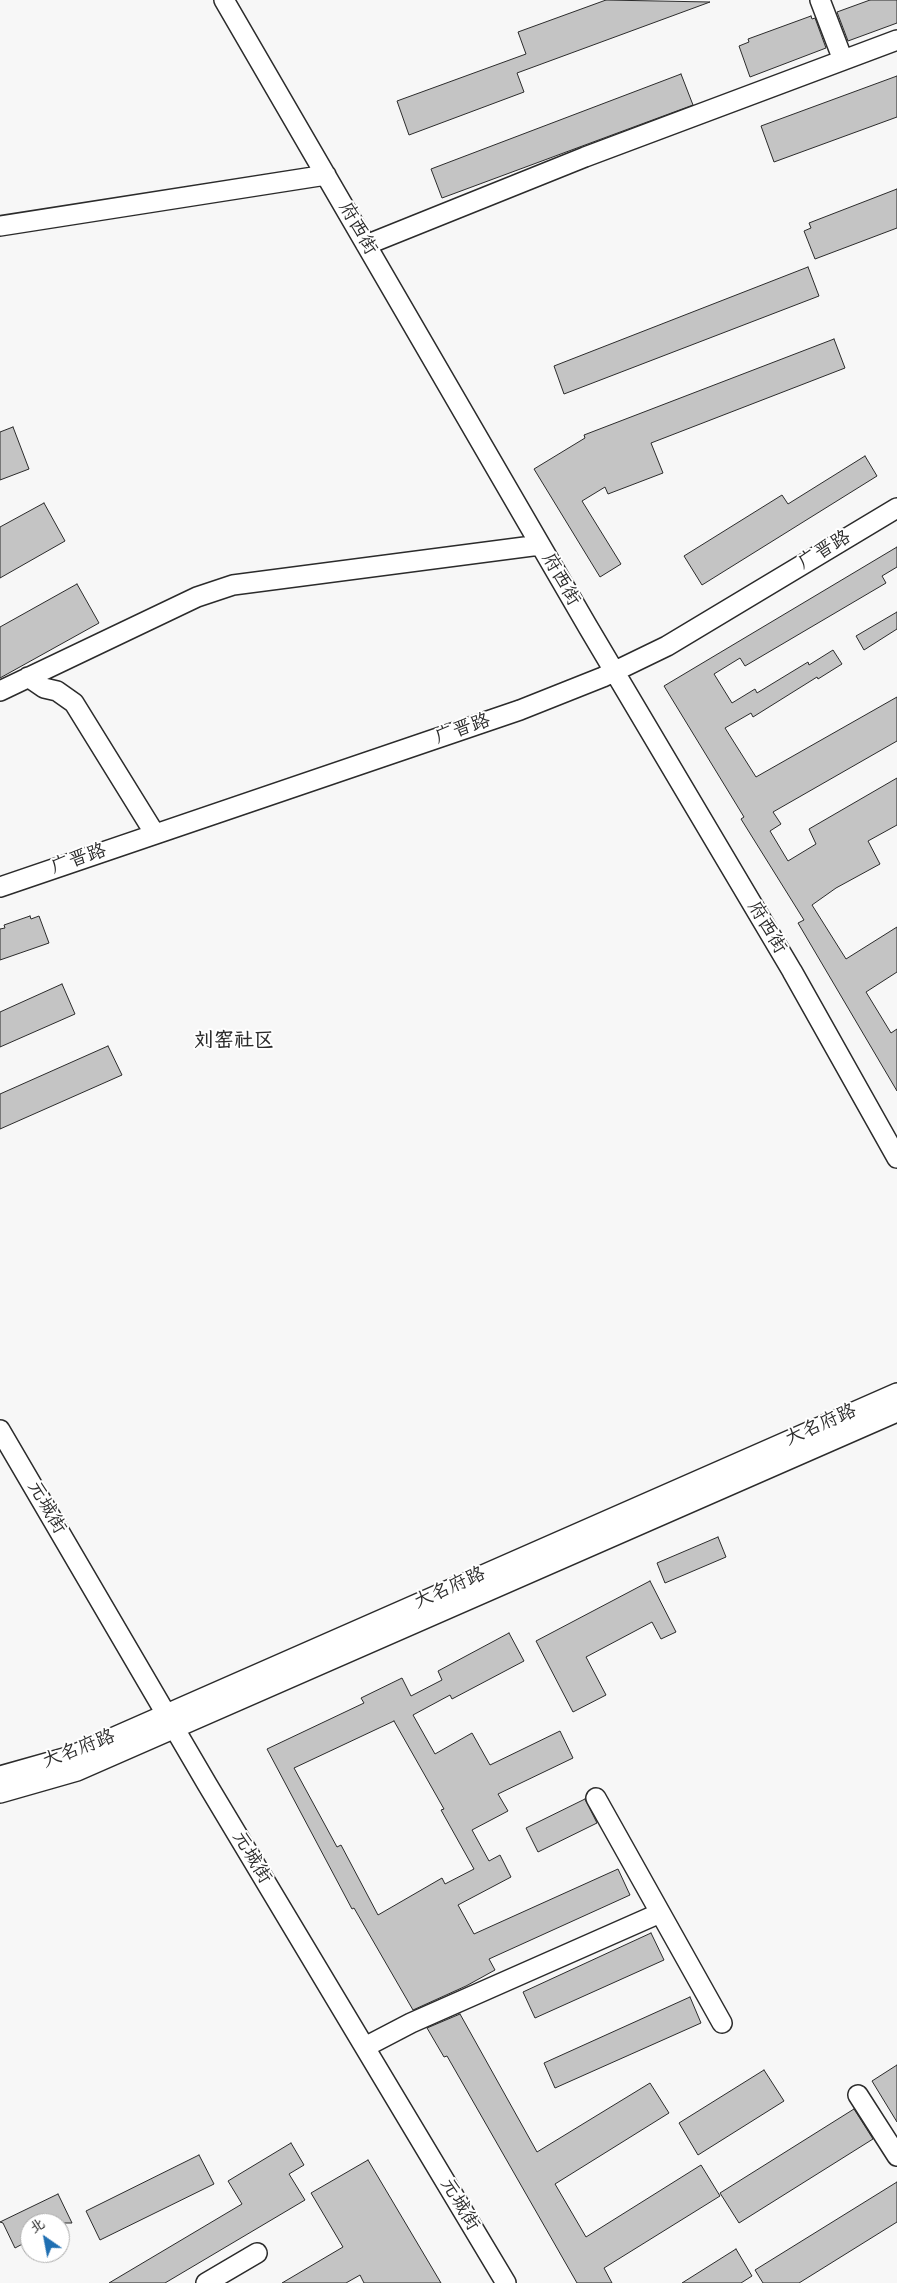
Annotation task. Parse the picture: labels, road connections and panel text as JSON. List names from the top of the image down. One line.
{"streets":{"street":["府西街","广晋路","大名府路","元城街"]},"crossings":[["府西街","广晋路"],["大名府路","元城街"]],"districts":["刘窑社区"],"north":"top left"}
